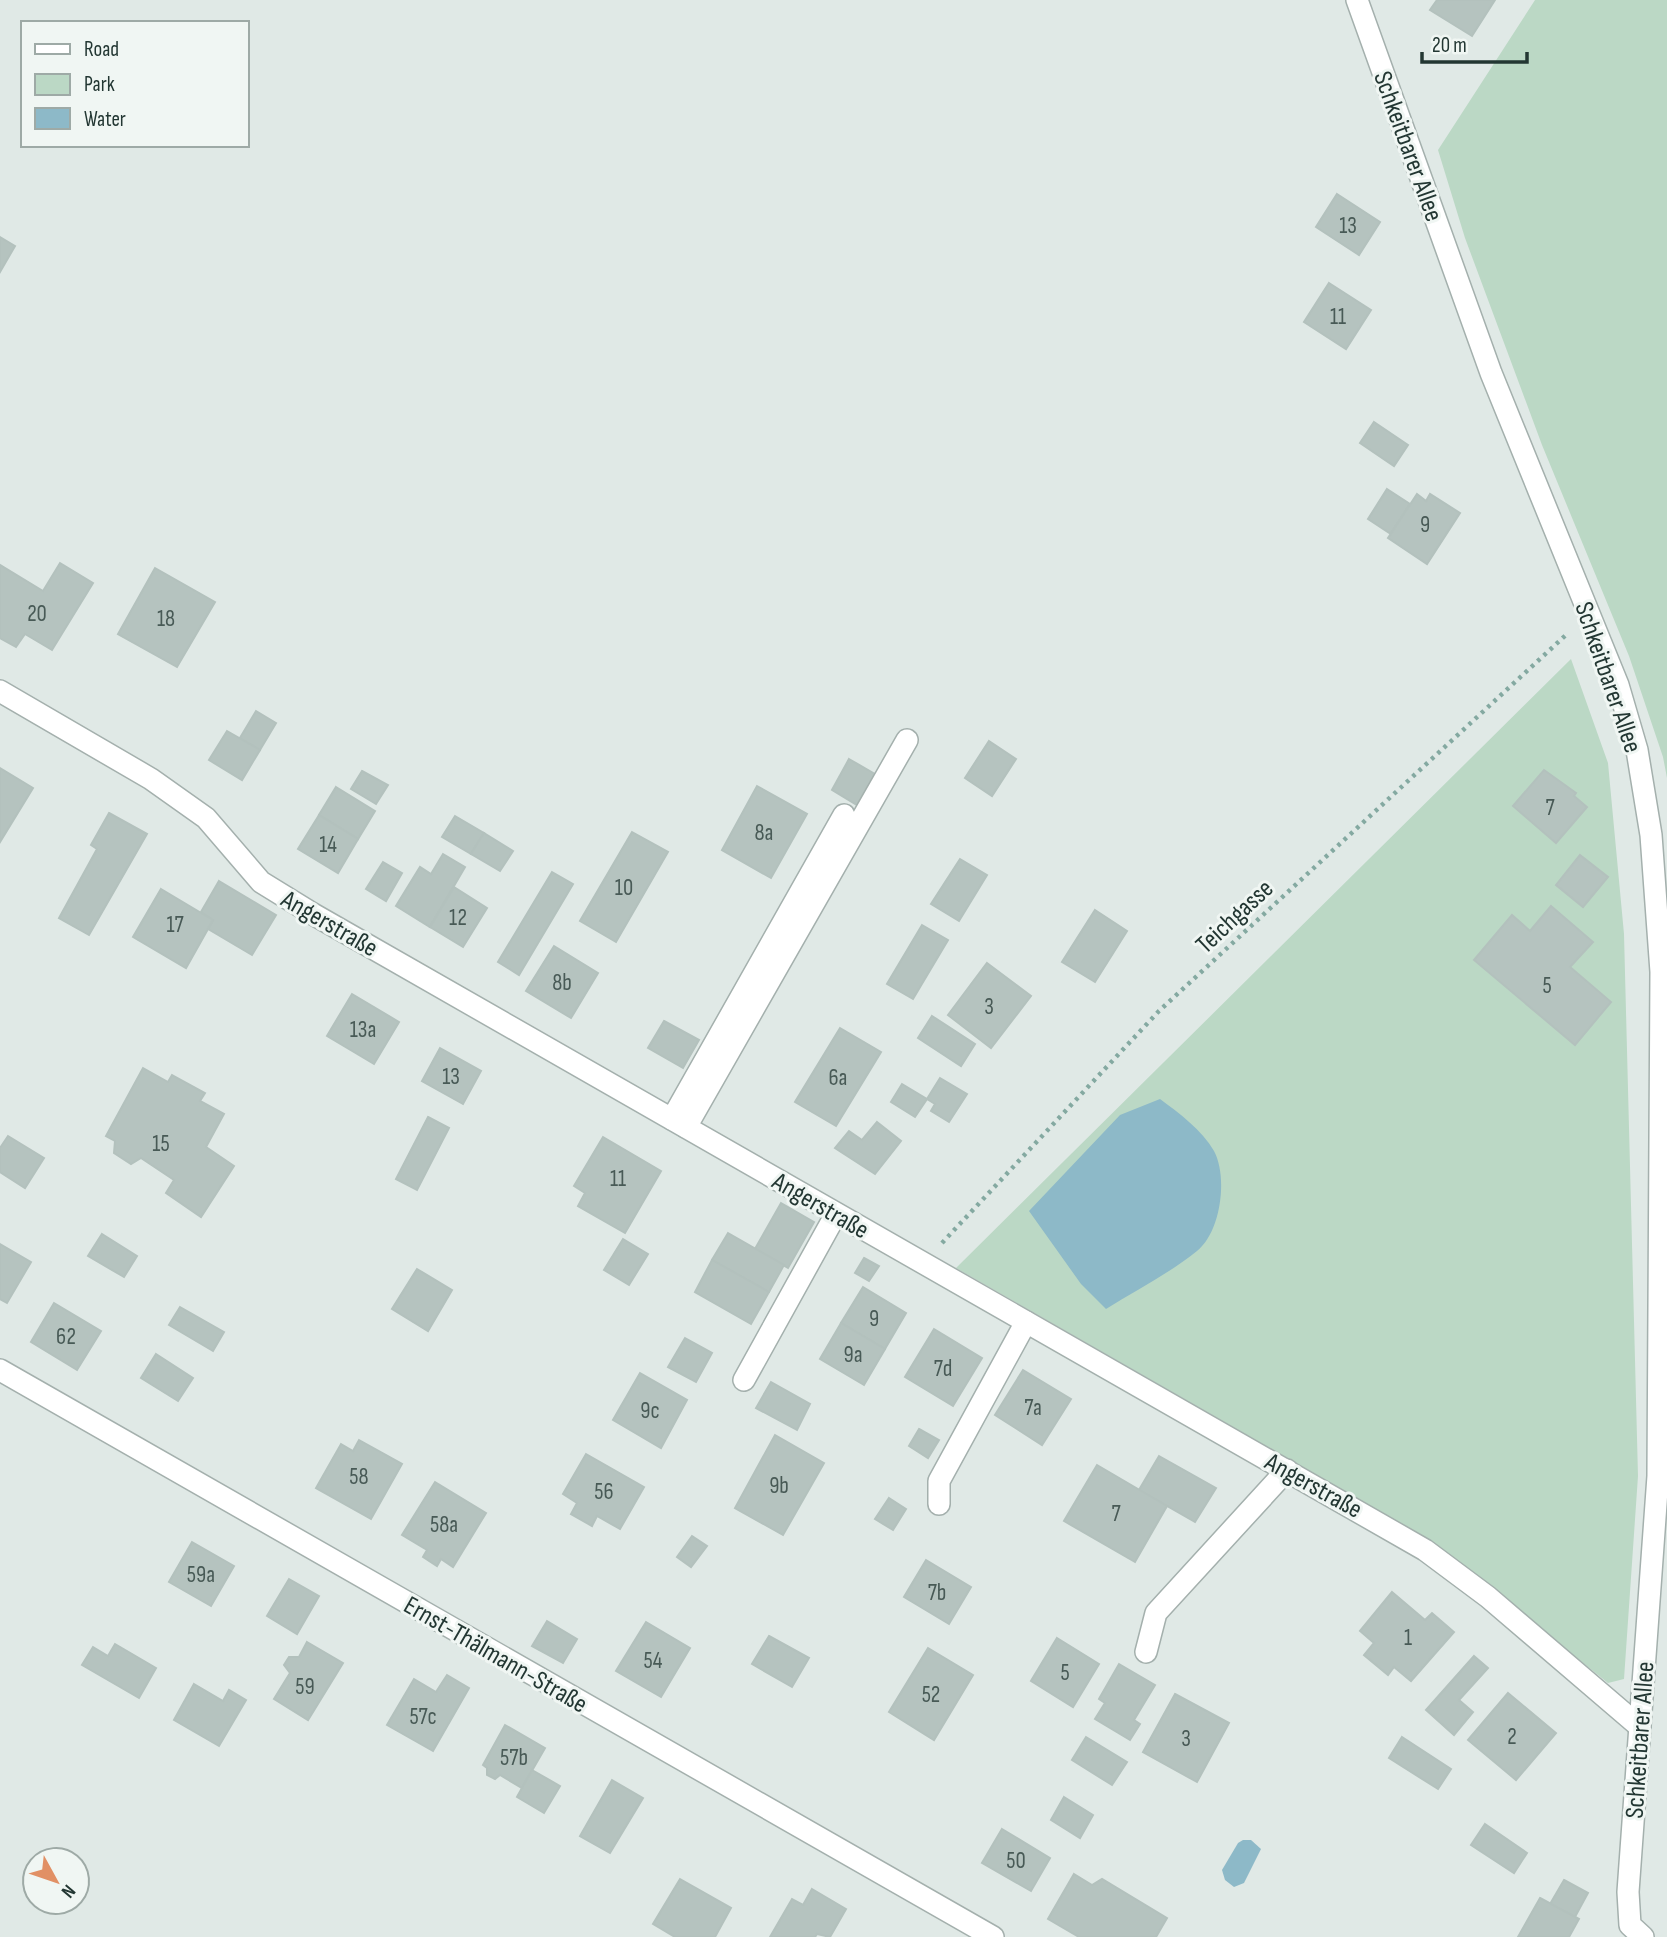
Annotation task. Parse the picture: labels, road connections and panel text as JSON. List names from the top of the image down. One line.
{"streets":{"street":["Schkeitbarer Allee","Angerstraße","Ernst-Thälmann-Straße"],"path":["Teichgasse"]},"crossings":[["Schkeitbarer Allee","Teichgasse"],["Schkeitbarer Allee","Angerstraße"],["Teichgasse","Angerstraße"]],"house_numbers":["13","11","9","20","18","7","8a","14","10","12","17","8b","5","3","13a","13","6a","15","11","9","62","9a","7d","7a","9c","58","9b","56","7","58a","59a","7b","1","54","5","59","52","57c","2","3","57b","50"],"legend":["Road","Park","Water"],"scale_bar":"20 m","north":"bottom right"}
